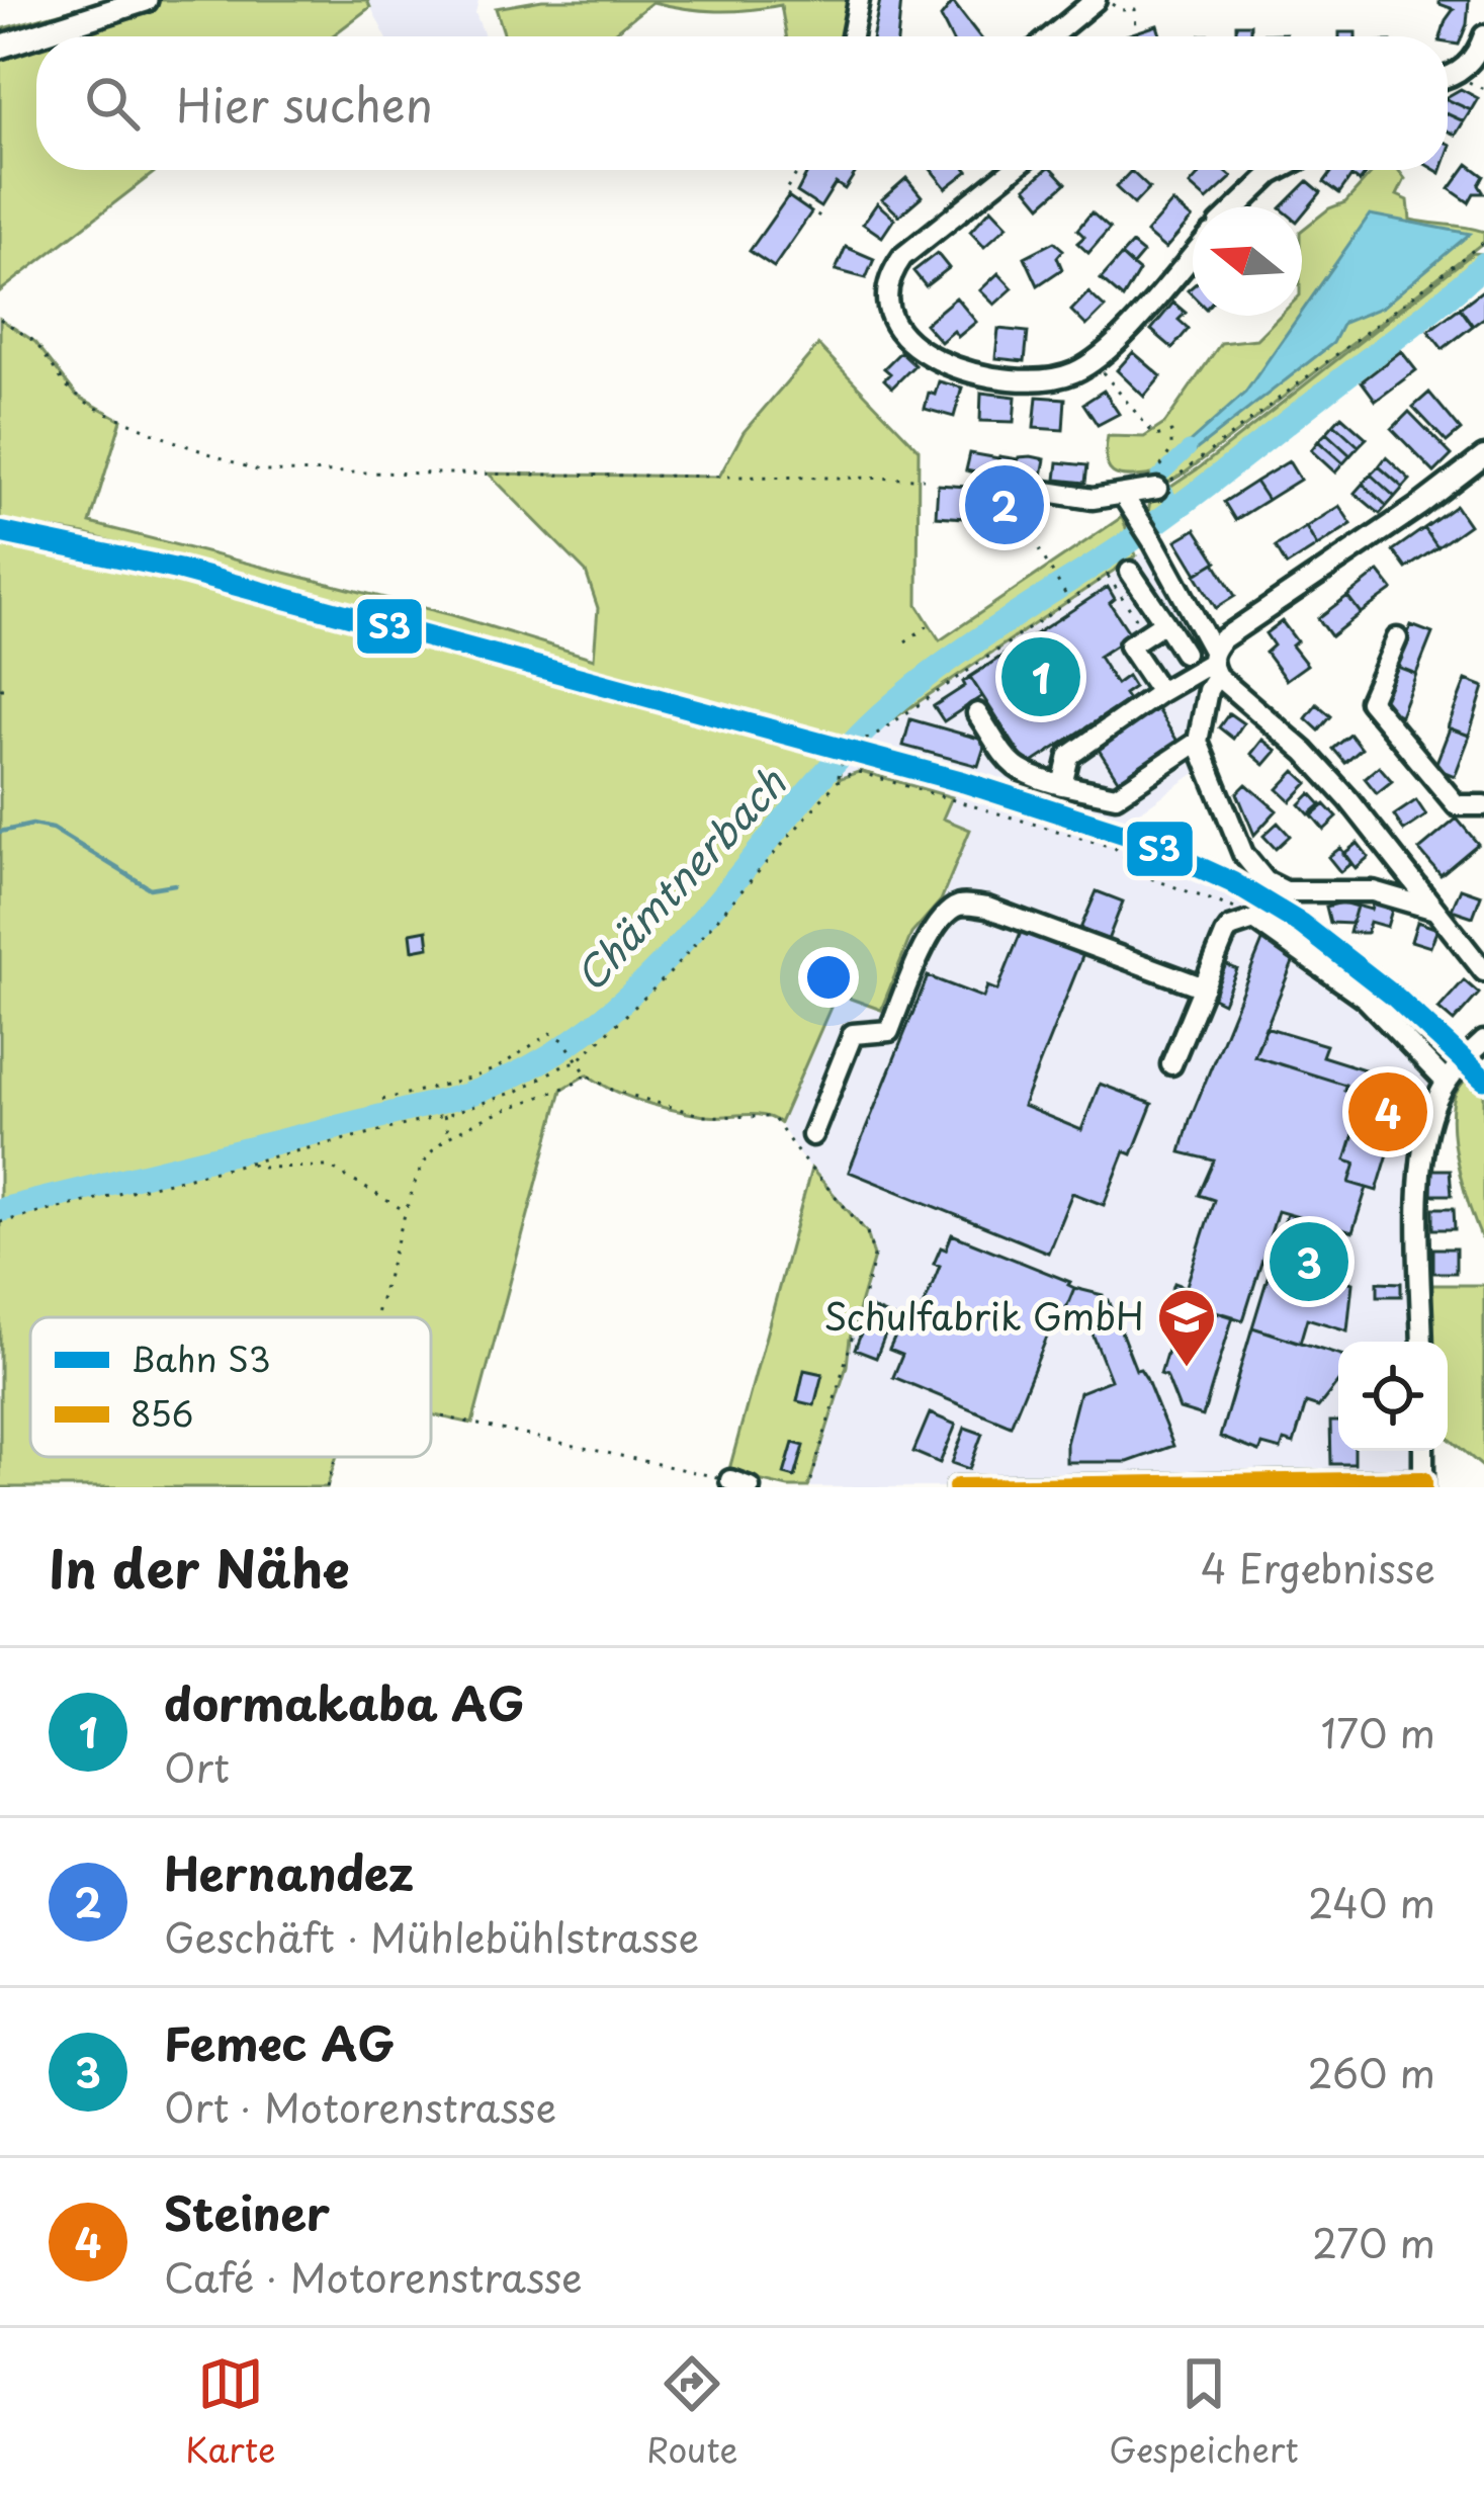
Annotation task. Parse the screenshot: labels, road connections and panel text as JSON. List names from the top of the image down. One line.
{"water":["Chämtnerbach"],"places":{"school or university":["Schulfabrik GmbH"]},"lines":["rail line S3","transit line 856"],"legend":["Bahn S3","856"],"north":"left","page":{"search":"Hier suchen","pins":["2","1","4","3"],"heading":["In der Nähe","4 Ergebnisse"],"list":[{"mark":"1","name":"dormakaba AG","note":"Ort","value":"170 m"},{"mark":"2","name":"Hernandez","note":"Geschäft · Mühlebühlstrasse","value":"240 m"},{"mark":"3","name":"Femec AG","note":"Ort · Motorenstrasse","value":"260 m"},{"mark":"4","name":"Steiner","note":"Café · Motorenstrasse","value":"270 m"}],"nav":["Karte","Route","Gespeichert"]}}
